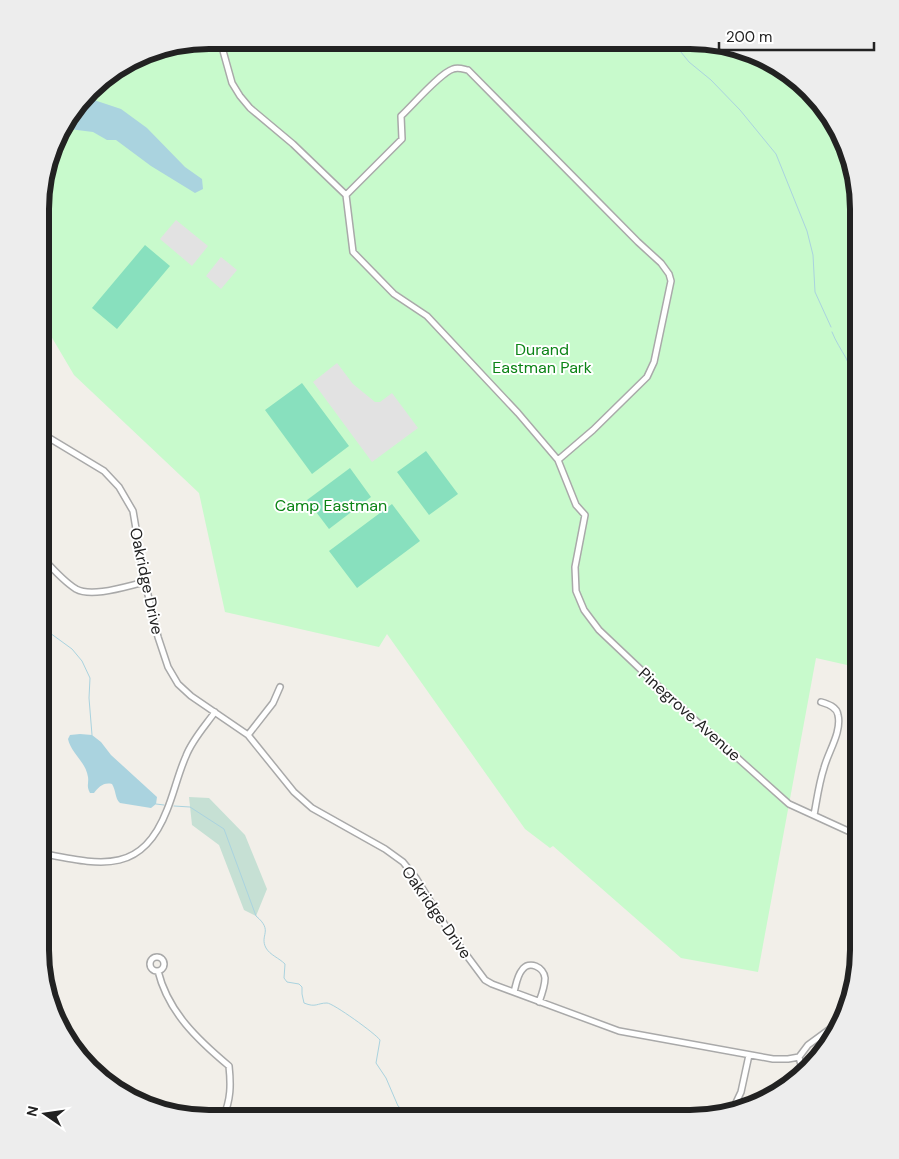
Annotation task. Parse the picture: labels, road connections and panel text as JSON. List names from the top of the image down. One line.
{"streets":{"street":["Oakridge Drive","Pinegrove Avenue"]},"parks":["Durand Eastman Park","Camp Eastman"],"scale_bar":"200 m","north":"left"}
